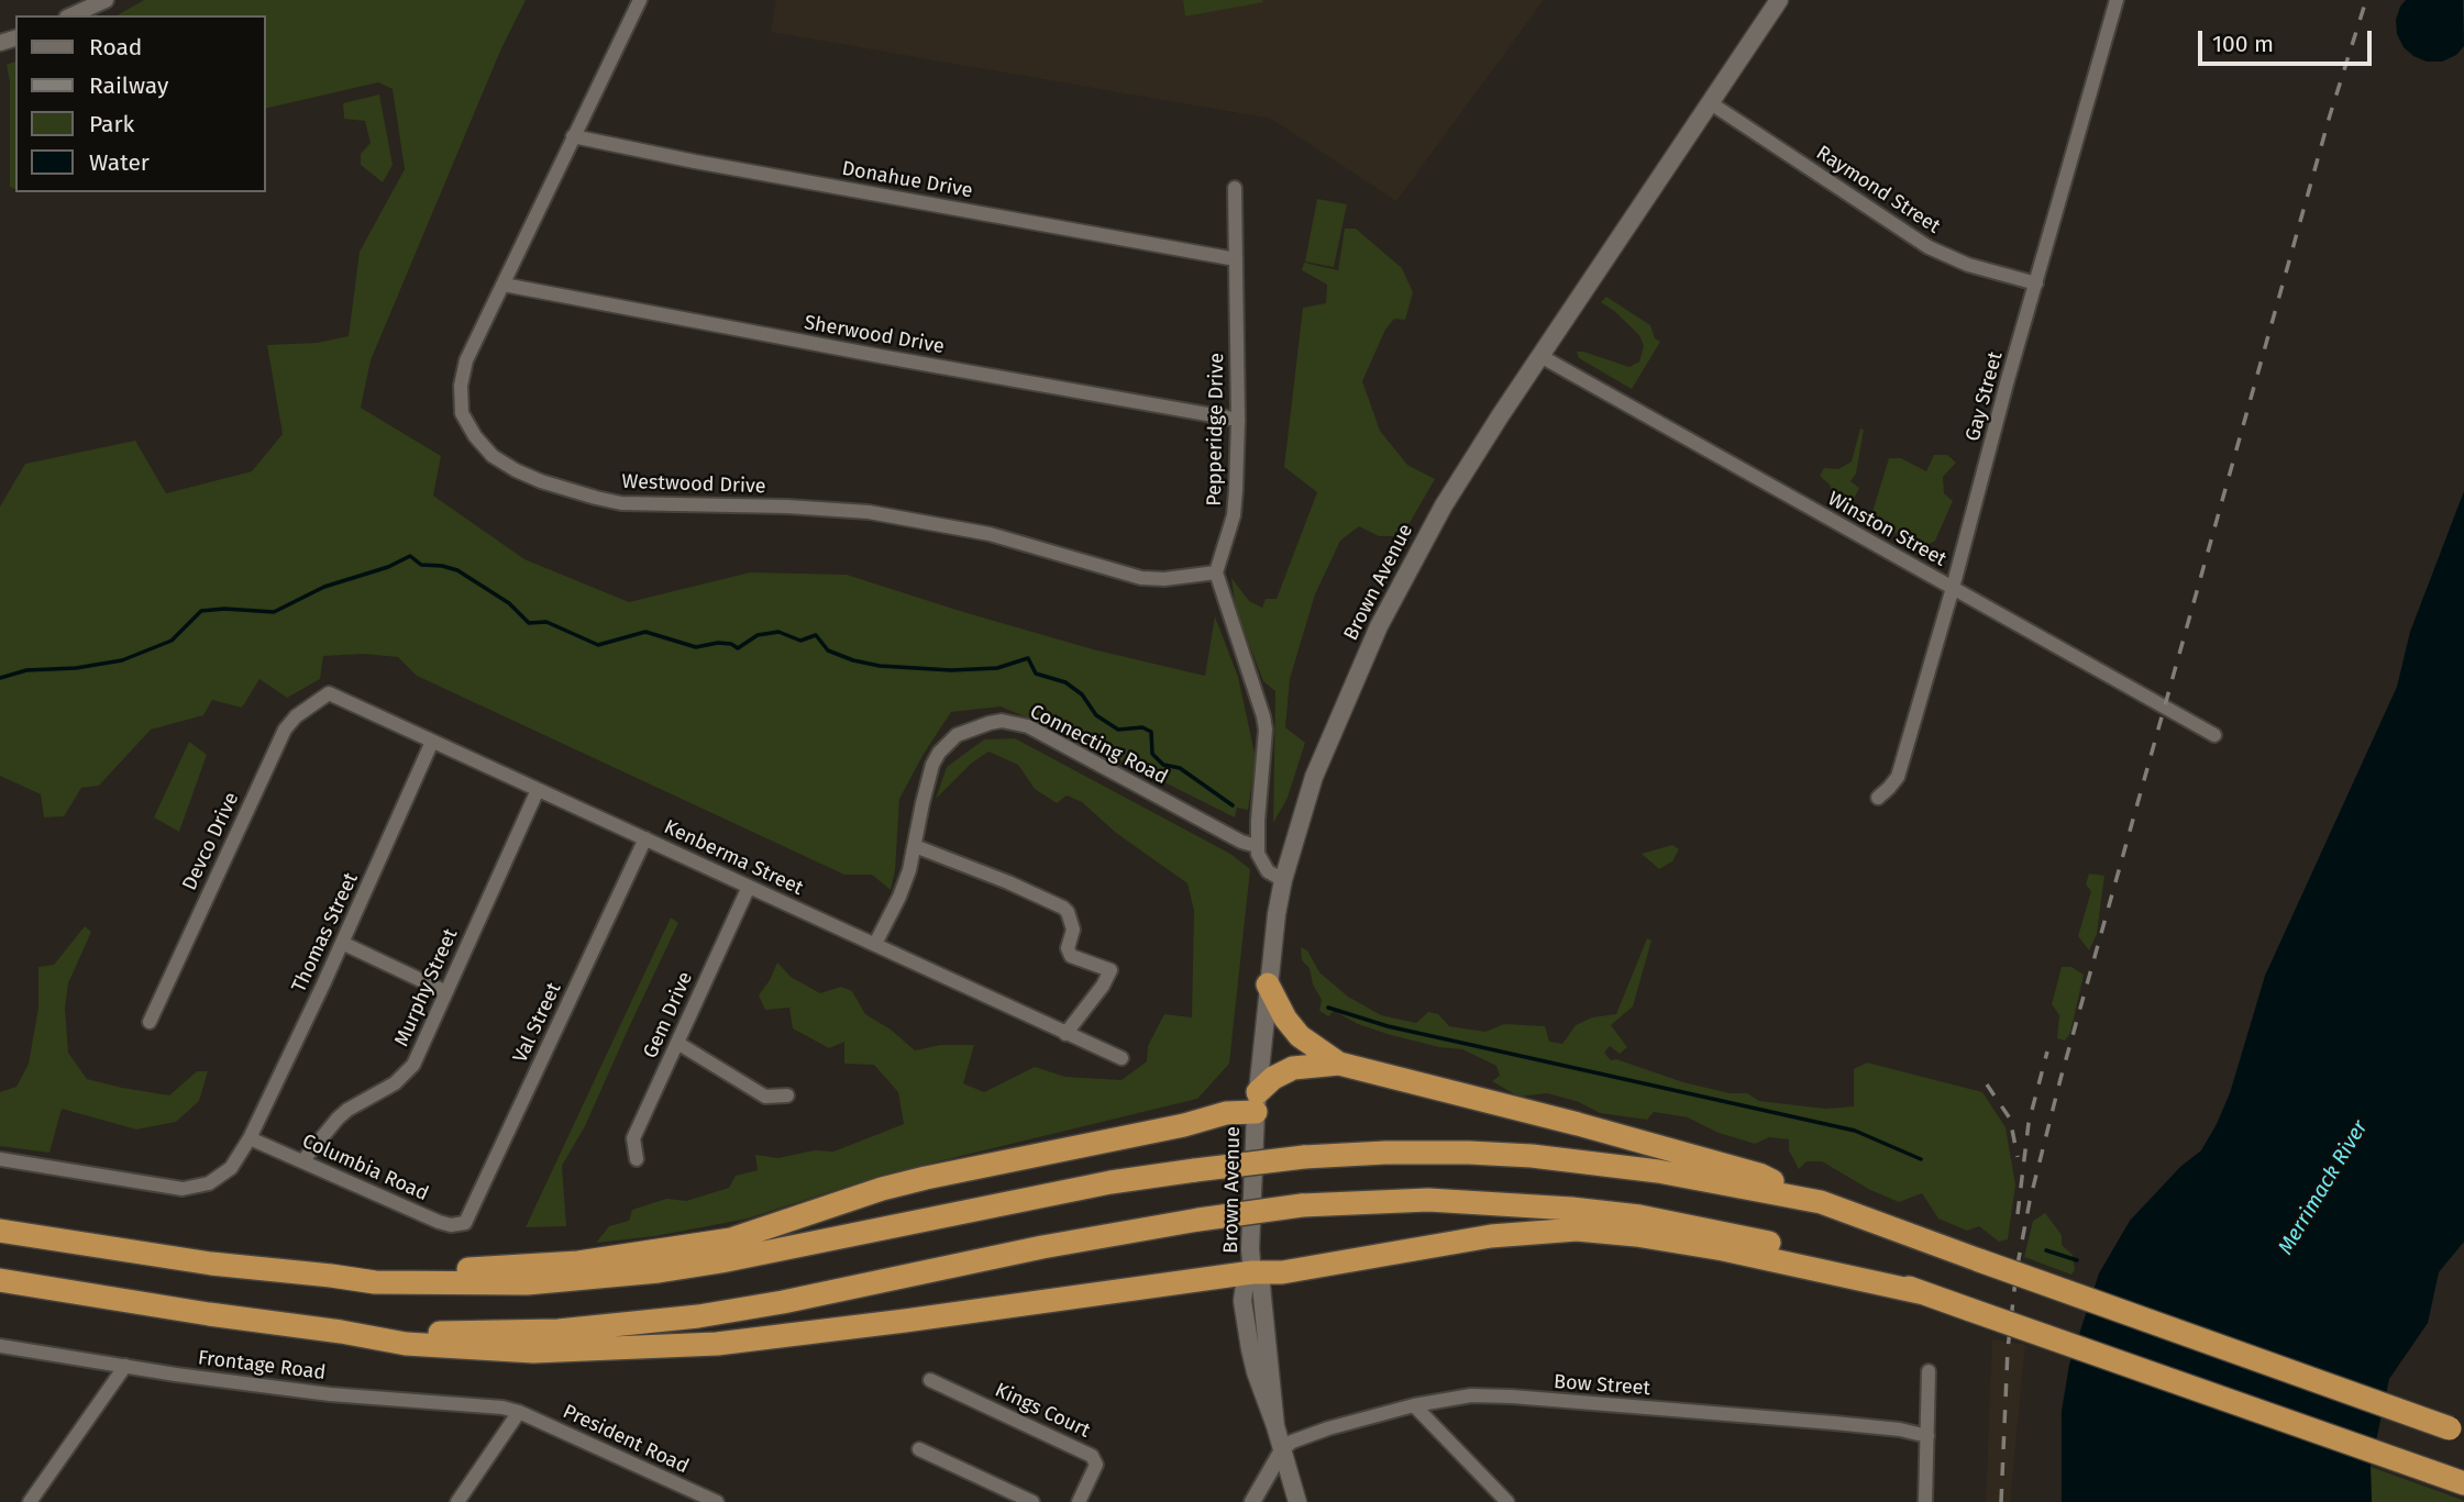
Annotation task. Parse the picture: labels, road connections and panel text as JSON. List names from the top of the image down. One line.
{"streets":{"main road":["Brown Avenue"],"street":["Donahue Drive","Raymond Street","Sherwood Drive","Gay Street","Pepperidge Drive","Westwood Drive","Winston Street","Connecting Road","Devco Drive","Kenberma Street","Thomas Street","Murphy Street","Gem Drive","Val Street","Columbia Road","Frontage Road","Bow Street","Kings Court","President Road"]},"crossings":[["Donahue Drive","Pepperidge Drive"],["Donahue Drive","Westwood Drive"],["Raymond Street","Gay Street"],["Raymond Street","Brown Avenue"],["Sherwood Drive","Pepperidge Drive"],["Sherwood Drive","Westwood Drive"],["Gay Street","Winston Street"],["Pepperidge Drive","Westwood Drive"],["Winston Street","Brown Avenue"],["Brown Avenue","Bow Street"],["Connecting Road","Kenberma Street"],["Devco Drive","Kenberma Street"],["Kenberma Street","Thomas Street"],["Kenberma Street","Murphy Street"],["Kenberma Street","Gem Drive"],["Kenberma Street","Val Street"],["Thomas Street","Columbia Road"],["Murphy Street","Columbia Road"],["Val Street","Columbia Road"],["Frontage Road","President Road"]],"water":["Merrimack River"],"legend":["Road","Railway","Park","Water"],"scale_bar":"100 m"}
